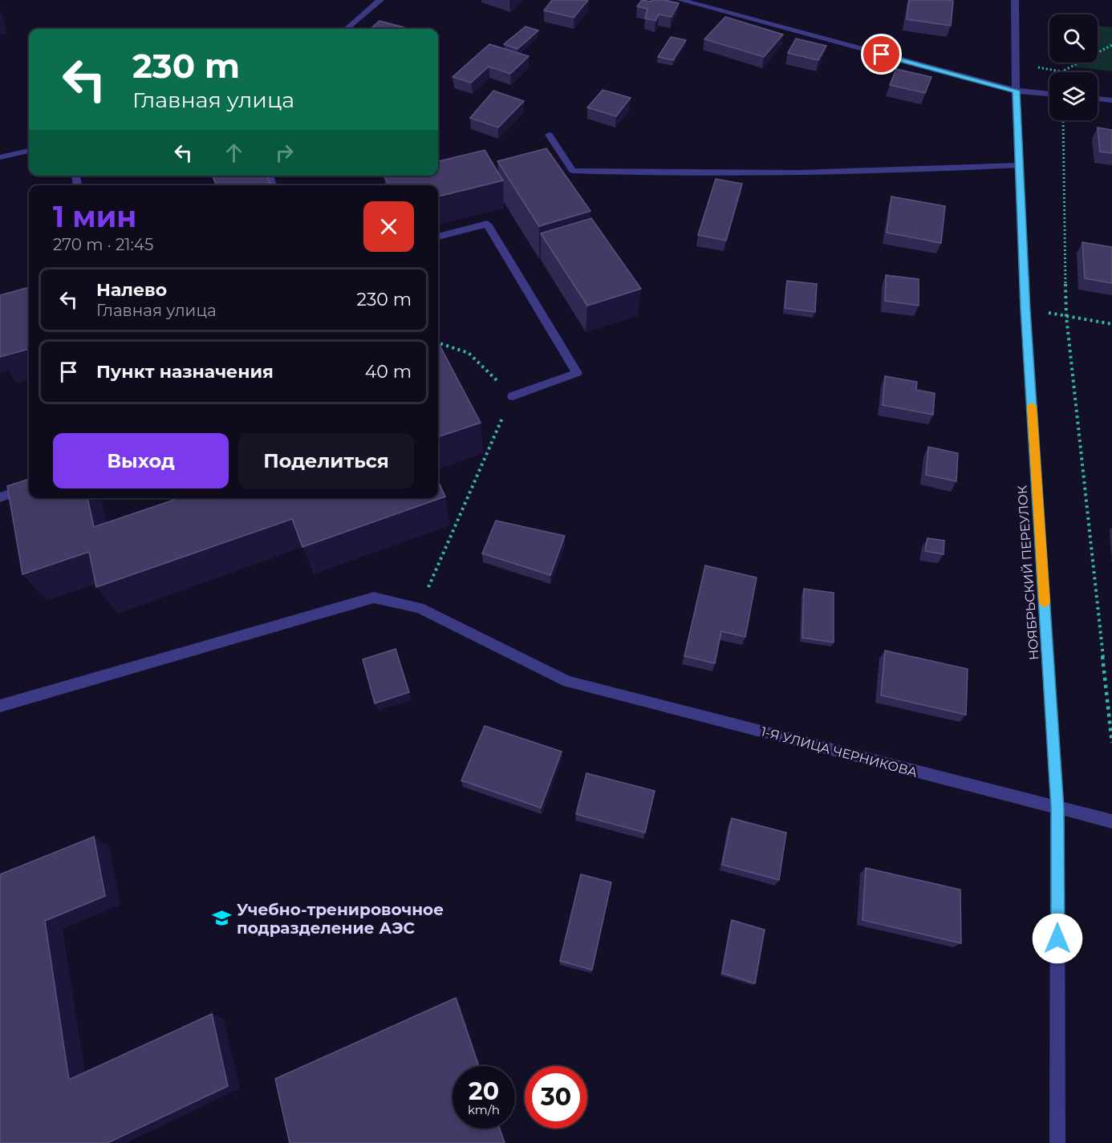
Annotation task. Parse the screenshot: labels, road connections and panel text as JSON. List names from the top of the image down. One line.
{"streets":{"street":["НОЯБРЬСКИЙ ПЕРЕУЛОК","1-Я УЛИЦА ЧЕРНИКОВА"]},"crossings":[["НОЯБРЬСКИЙ ПЕРЕУЛОК","1-Я УЛИЦА ЧЕРНИКОВА"]],"places":{"school or university":["Учебно-тренировочное подразделение АЭС"]},"page":{"turn":["230 m","Главная улица"],"heading":["1 мин","270 m · 21:45"],"list":[{"name":"Налево","note":"Главная улица","value":"230 m"},{"name":"Пункт назначения","value":"40 m"}],"buttons":["Выход","Поделиться"],"speed":"20 km/h","limit":"30"}}
